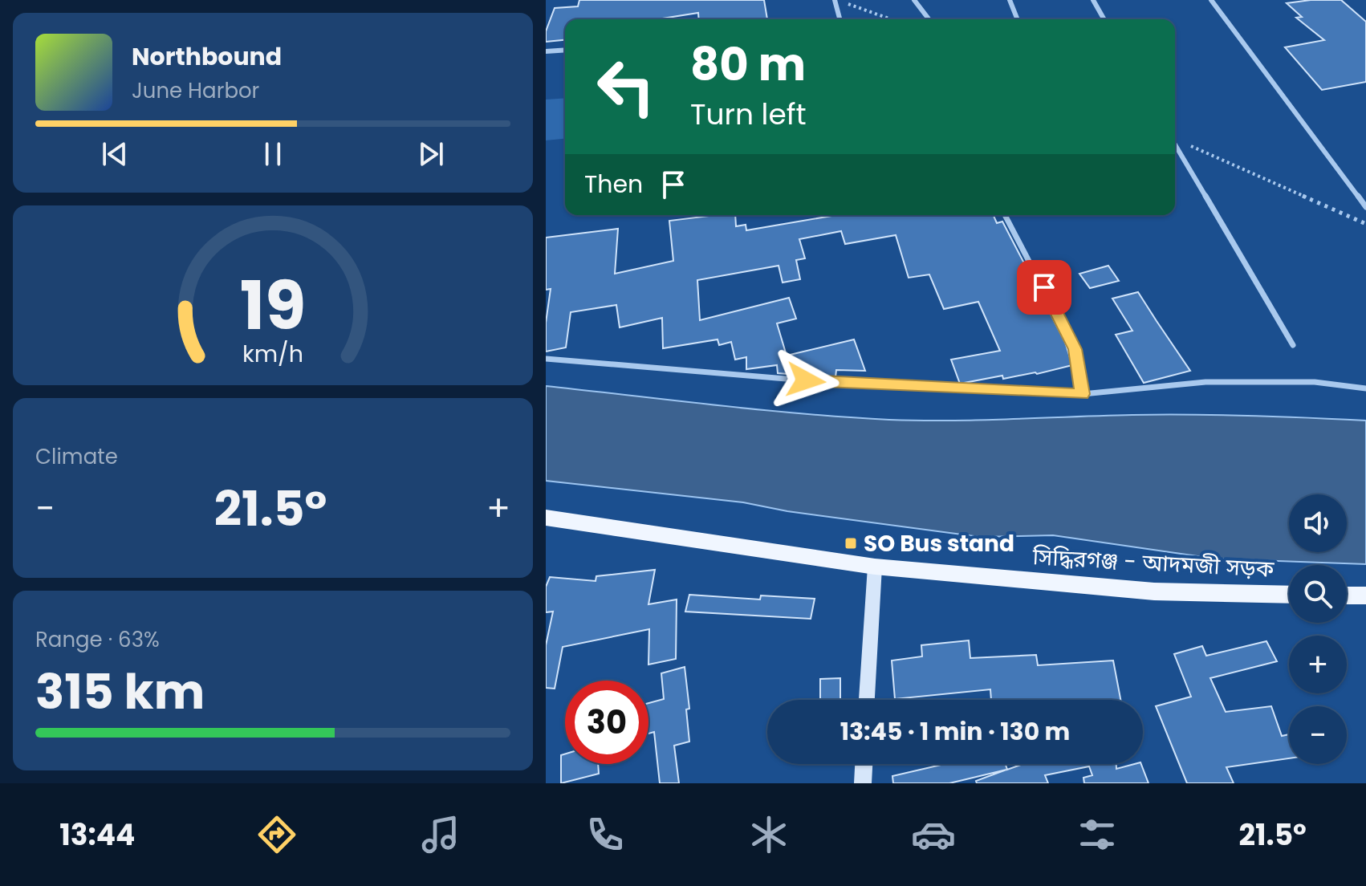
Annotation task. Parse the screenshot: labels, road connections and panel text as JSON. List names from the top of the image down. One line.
{"streets":{"main road":["সিদ্ধিরগঞ্জ - আদমজী সড়ক"]},"places":{"transit":["SO Bus stand"]},"page":{"turn":["80 m","Turn left"],"song":["Northbound","June Harbor"],"then":"Then","tile":["Climate",["Range · 63%","315 km"]],"heat":["−","21.5°","+"],"map_buttons":["+","−"],"limit":"30","trip":"13:45 · 1 min · 130 m","tabs":["13:44","21.5°"],"gauge":["19","km/h"]}}
